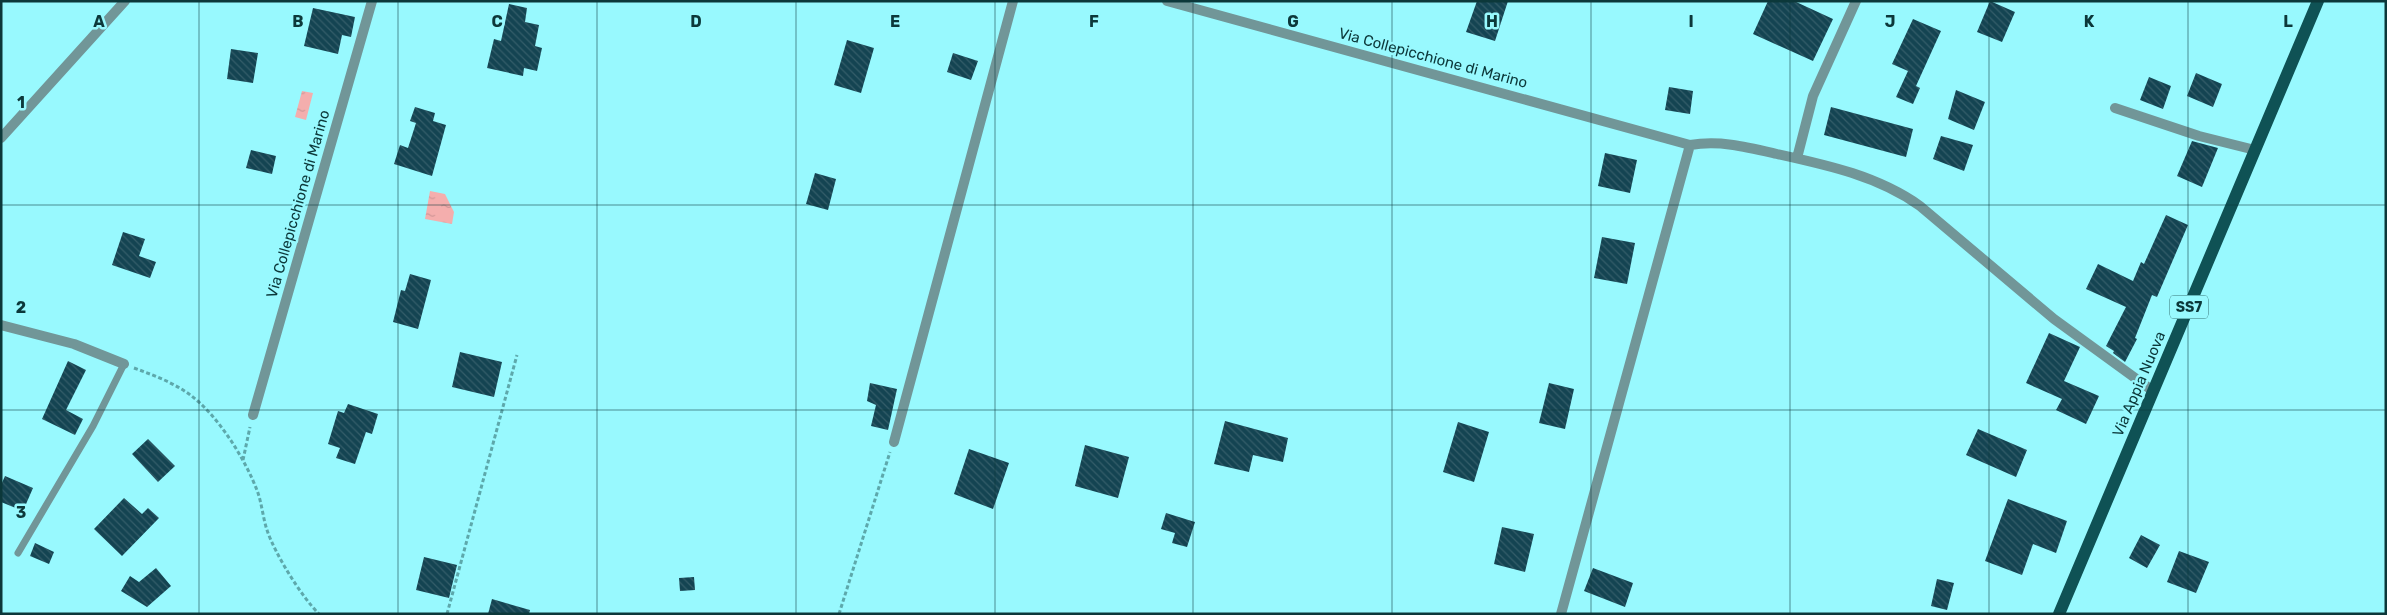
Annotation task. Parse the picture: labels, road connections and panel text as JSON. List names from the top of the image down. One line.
{"streets":{"main road":["SS7","Via Appia Nuova"],"street":["Via Collepicchione di Marino"]},"crossings":[["Via Collepicchione di Marino","Via Appia Nuova"]],"grid":{"columns":["A","B","C","D","E","F","G","H","I","J","K","L"],"rows":["1","2","3"]}}
